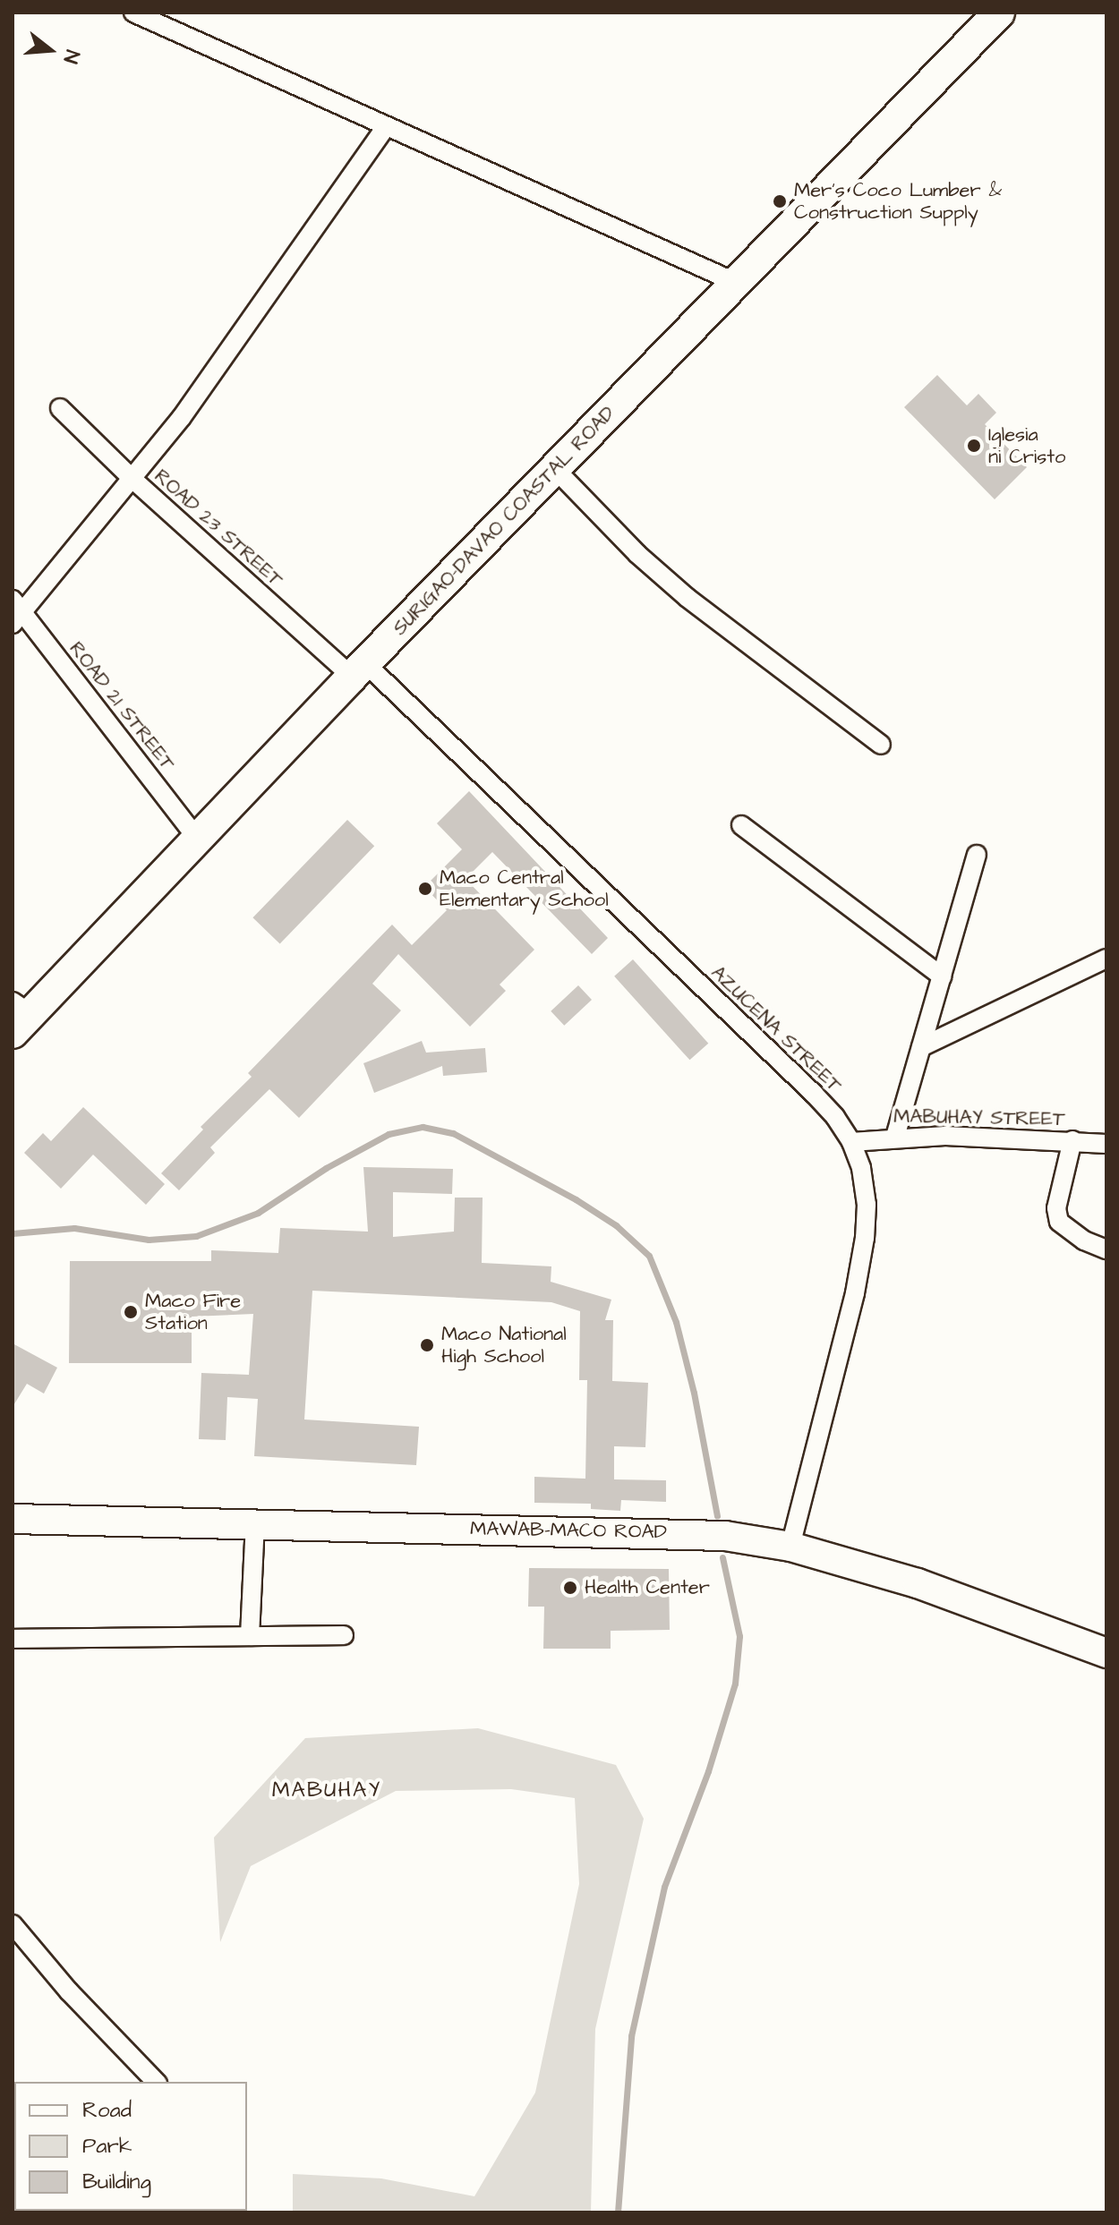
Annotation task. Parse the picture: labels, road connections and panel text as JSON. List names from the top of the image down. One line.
{"streets":{"highway":["SURIGAO-DAVAO COASTAL ROAD"],"main road":["MAWAB-MACO ROAD"],"street":["ROAD 23 STREET","ROAD 21 STREET","AZUCENA STREET","MABUHAY STREET"]},"crossings":[["SURIGAO-DAVAO COASTAL ROAD","ROAD 23 STREET"],["SURIGAO-DAVAO COASTAL ROAD","ROAD 21 STREET"],["SURIGAO-DAVAO COASTAL ROAD","AZUCENA STREET"],["ROAD 23 STREET","AZUCENA STREET"],["AZUCENA STREET","MABUHAY STREET"],["AZUCENA STREET","MAWAB-MACO ROAD"]],"districts":["MABUHAY"],"places":["Mer’s Coco Lumber & Construction Supply","Iglesia ni Cristo","Maco Central Elementary School","Maco Fire Station","Maco National High School","Health Center"],"legend":["Road","Park","Building"],"north":"right"}
